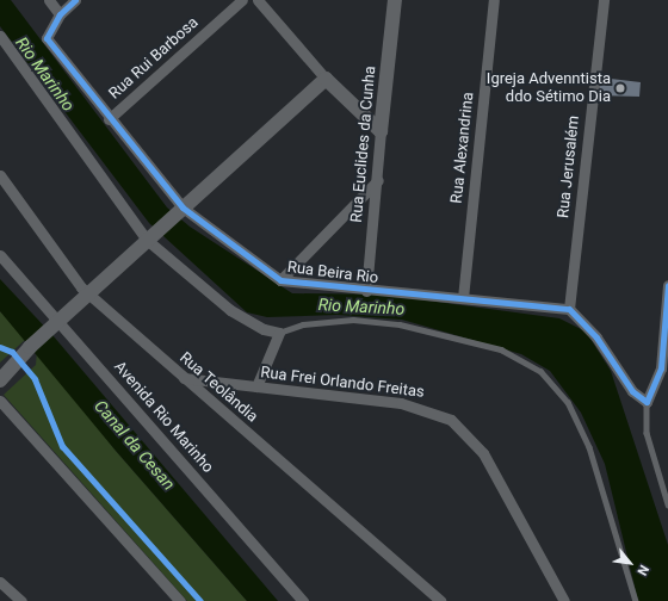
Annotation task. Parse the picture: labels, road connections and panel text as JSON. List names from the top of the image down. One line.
{"streets":{"street":["Rua Rui Barbosa","Rua Euclides da Cunha","Rua Alexandrina","Rua Jerusalém","Rua Beira Rio","Rua Frei Orlando Freitas","Rua Teolândia","Avenida Rio Marinho"]},"crossings":[["Rua Rui Barbosa","Rua Beira Rio"],["Rua Euclides da Cunha","Rua Beira Rio"],["Rua Alexandrina","Rua Beira Rio"],["Rua Jerusalém","Rua Beira Rio"],["Rua Frei Orlando Freitas","Rua Teolândia"]],"water":["Rio Marinho","Canal da Cesan"],"places":["Igreja Advenntista ddo Sétimo Dia"],"north":"bottom right"}
